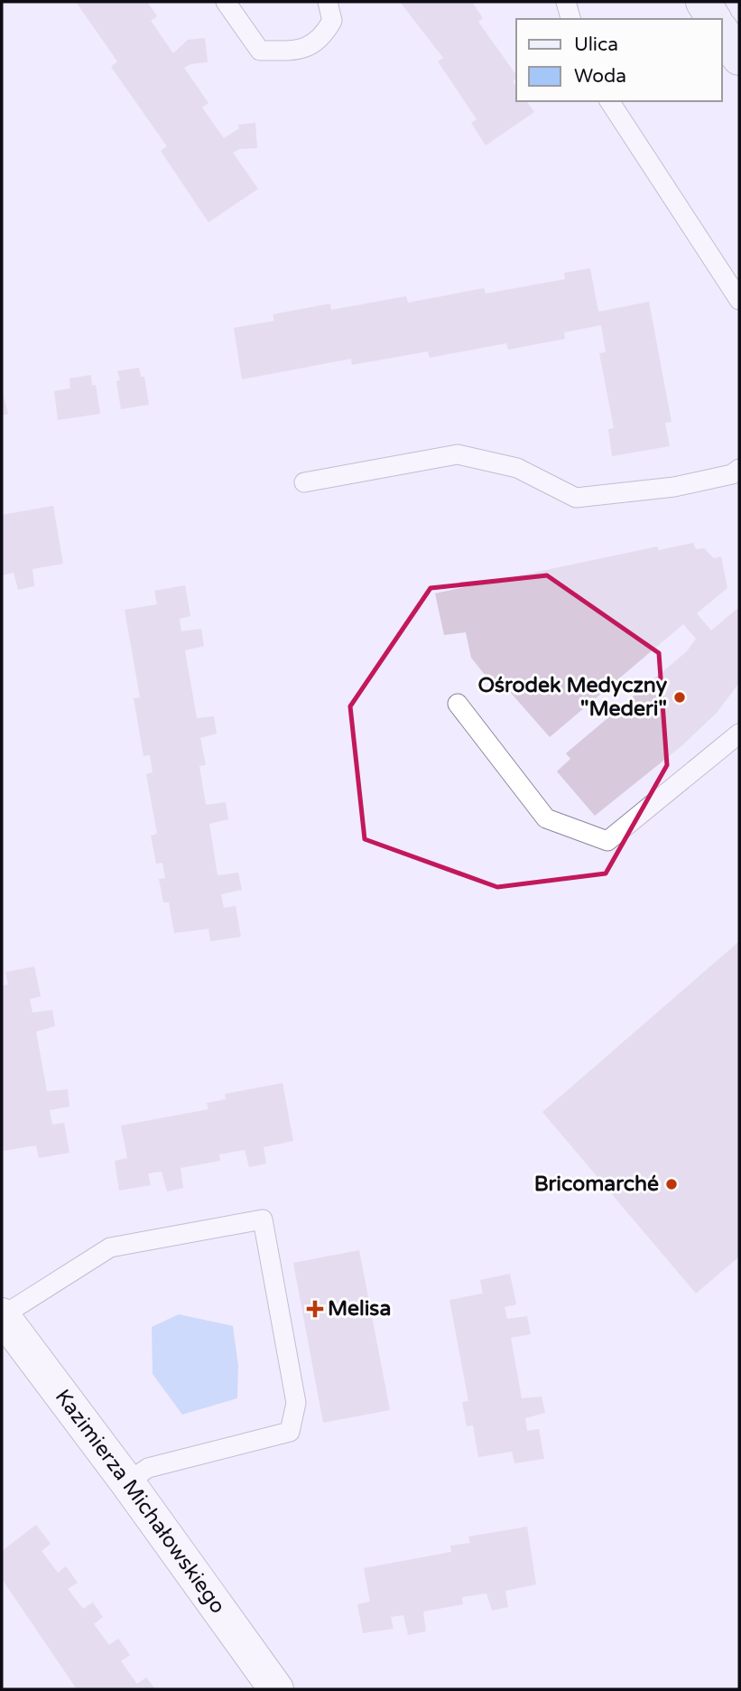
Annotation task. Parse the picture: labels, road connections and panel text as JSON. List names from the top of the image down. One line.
{"streets":{"street":["Kazimierza Michałowskiego"]},"places":{"other":["Ośrodek Medyczny \"Mederi\"","Bricomarché"],"health":["Melisa"]},"legend":["Ulica","Woda"]}
